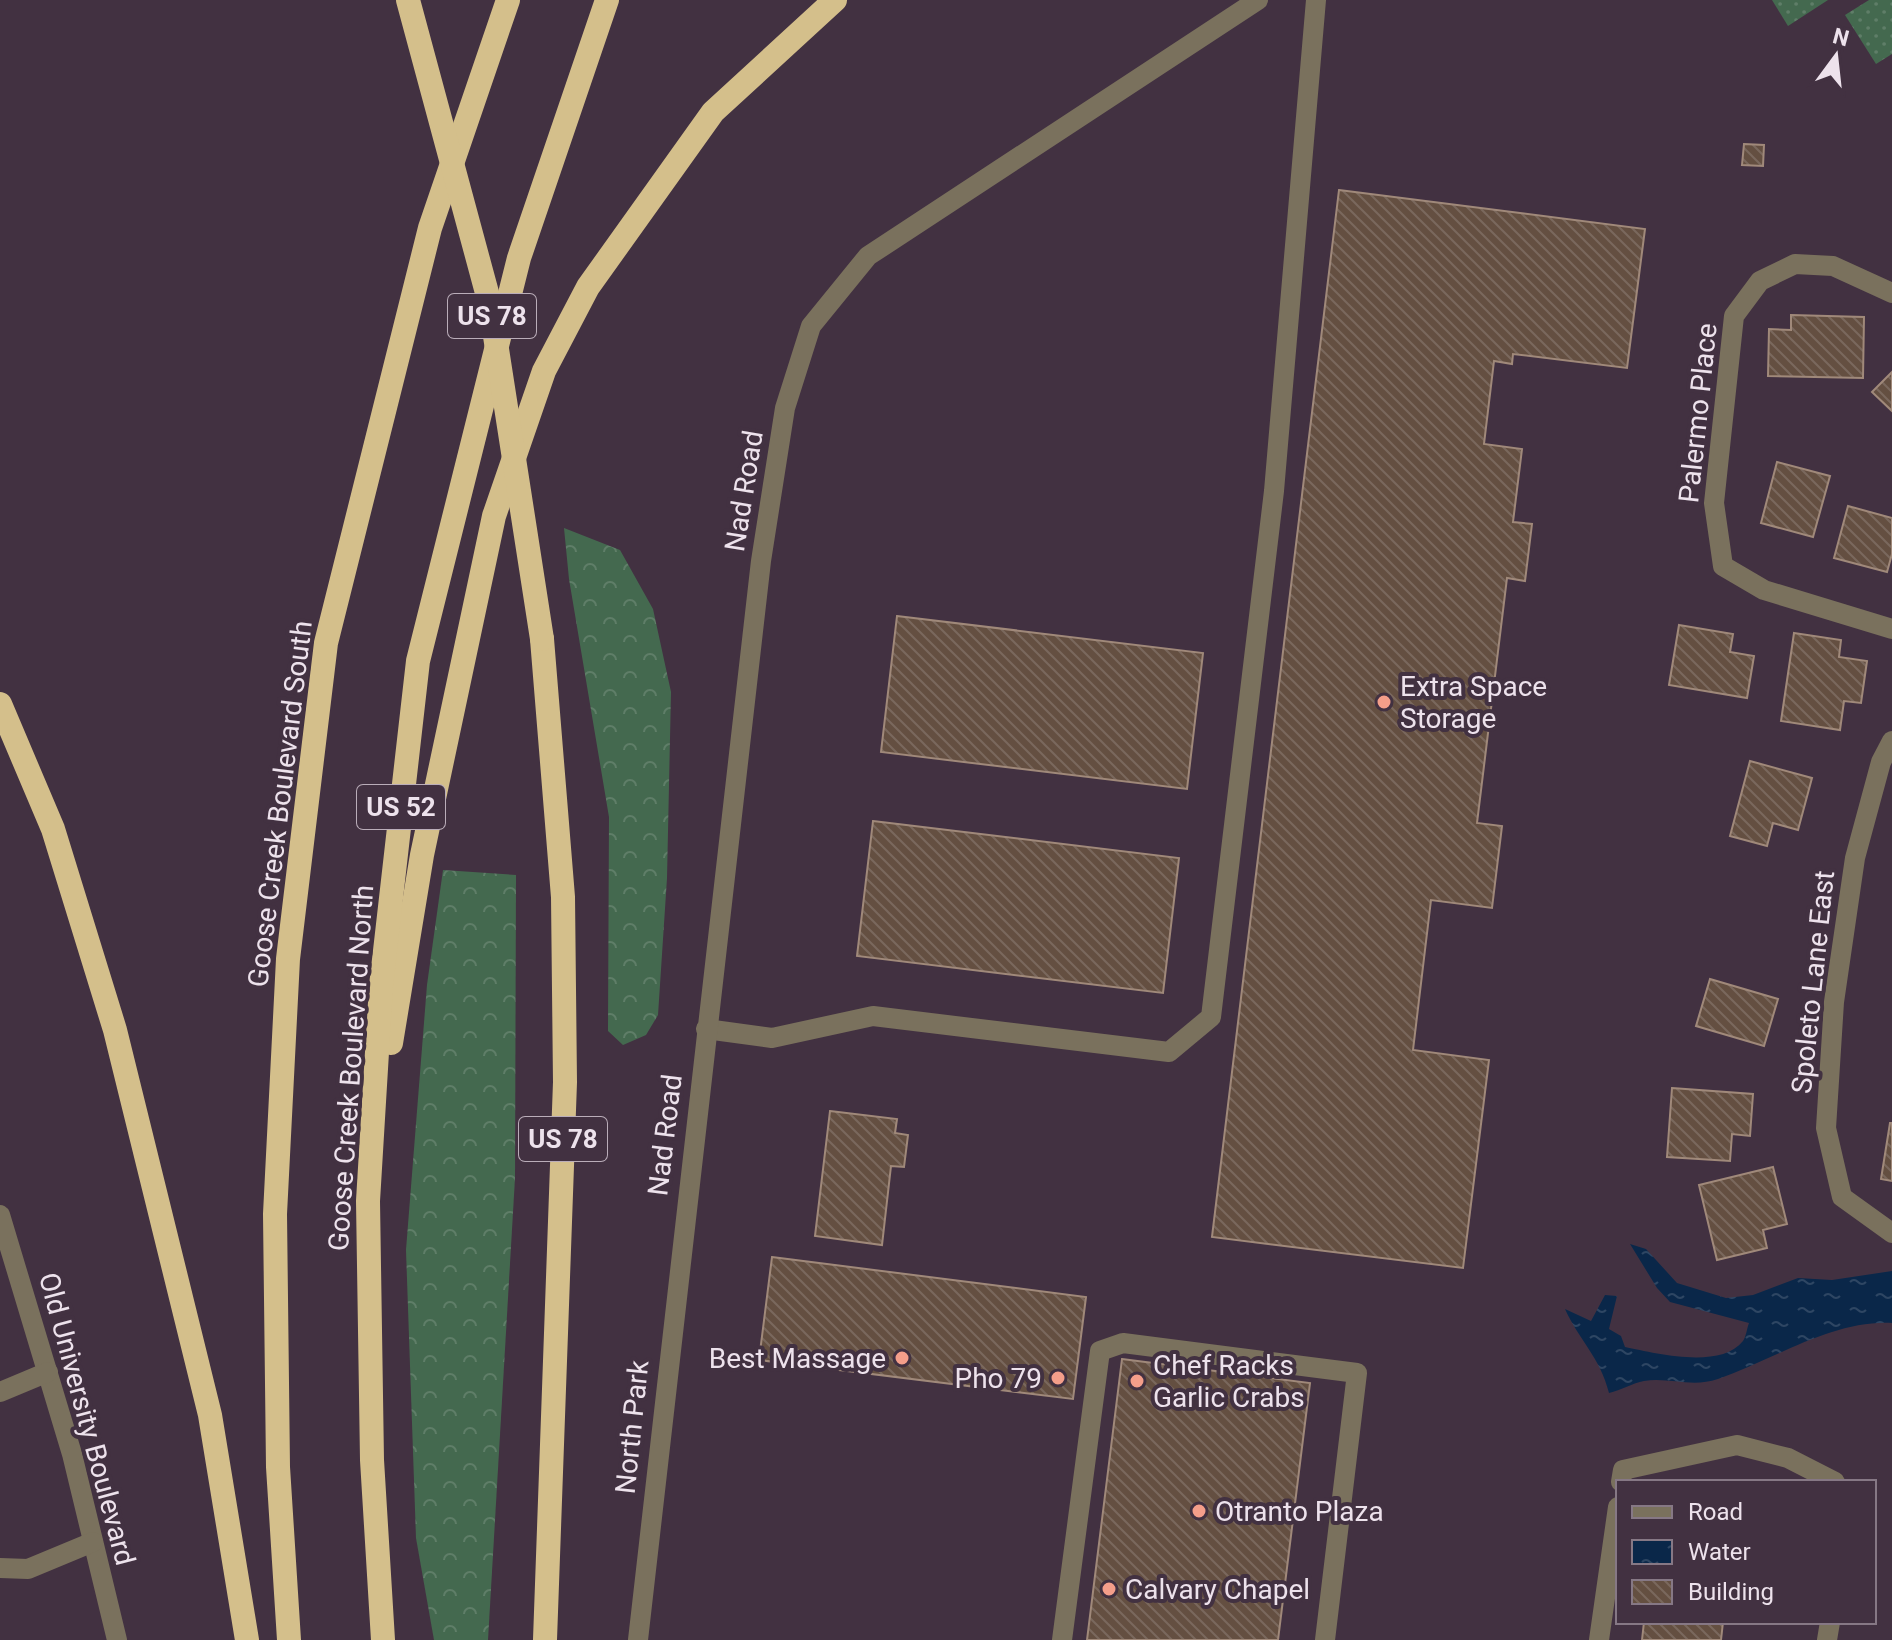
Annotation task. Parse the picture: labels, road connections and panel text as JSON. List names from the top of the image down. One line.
{"streets":{"highway":["US 78","Goose Creek Boulevard South","US 52","Goose Creek Boulevard North"],"street":["Palermo Place","Nad Road","Spoleto Lane East","Old University Boulevard","North Park"]},"crossings":[["Nad Road","North Park"]],"places":["Extra Space Storage","Best Massage","Pho 79","Chef Racks Garlic Crabs","Otranto Plaza","Calvary Chapel"],"legend":["Road","Water","Building"],"north":"top"}
